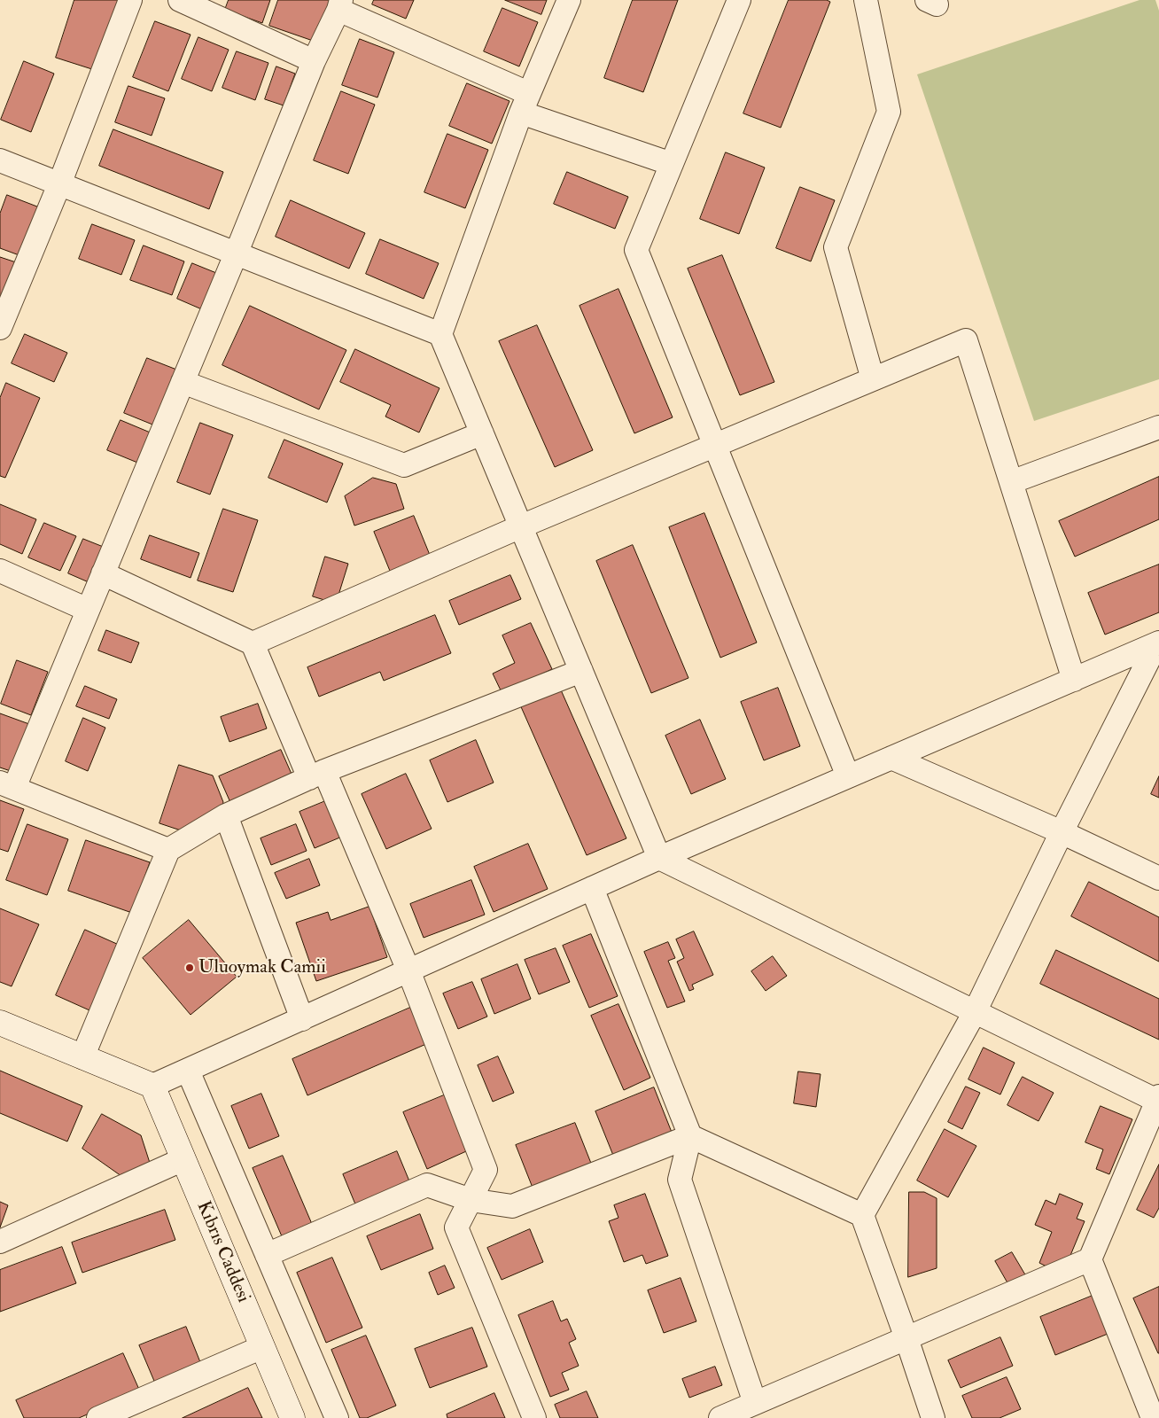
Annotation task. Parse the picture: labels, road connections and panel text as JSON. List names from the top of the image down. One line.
{"streets":{"street":["Kıbrıs Caddesi"]},"places":["Uluoymak Camii"]}
